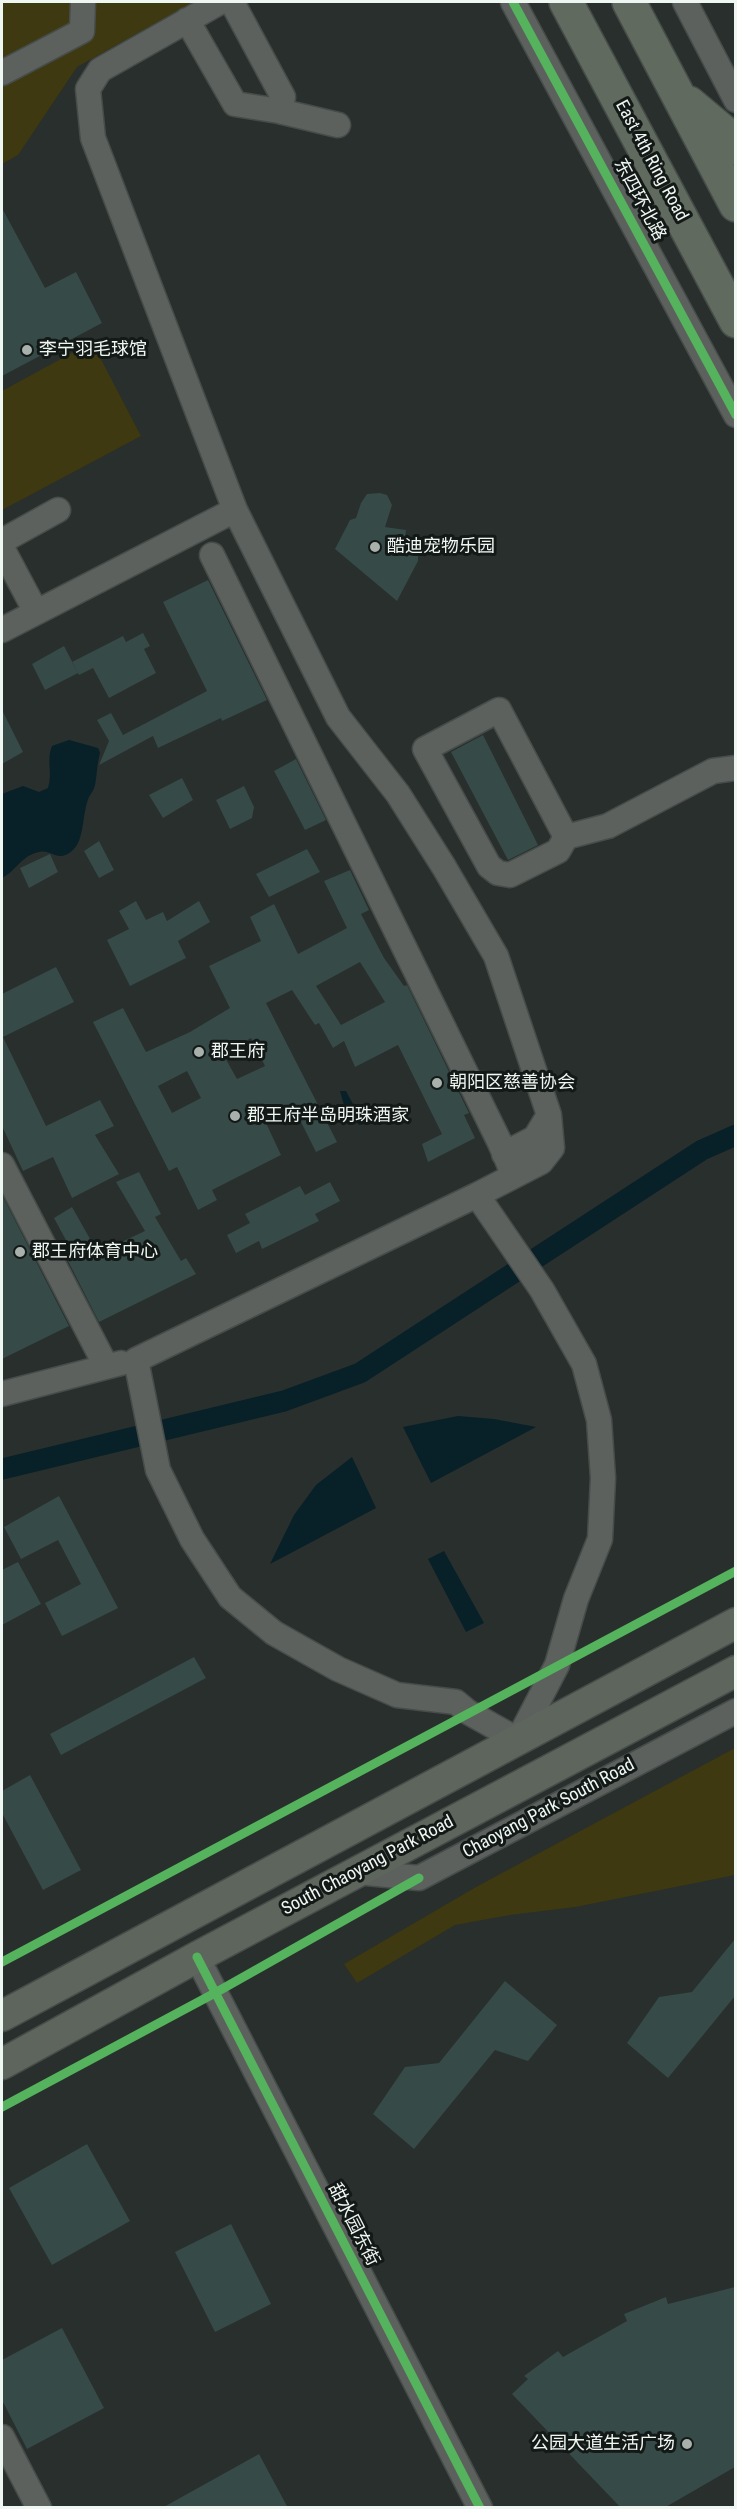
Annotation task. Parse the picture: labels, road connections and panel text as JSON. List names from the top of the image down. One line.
{"streets":{"highway":["East 4th Ring Road"],"main road":["South Chaoyang Park Road"],"street":["东四环北路","Chaoyang Park South Road","甜水园东街"]},"crossings":[["Chaoyang Park South Road","South Chaoyang Park Road"],["South Chaoyang Park Road","甜水园东街"]],"places":["李宁羽毛球馆","酷迪宠物乐园","郡王府","朝阳区慈善协会","郡王府半岛明珠酒家","郡王府体育中心","公园大道生活广场"]}
